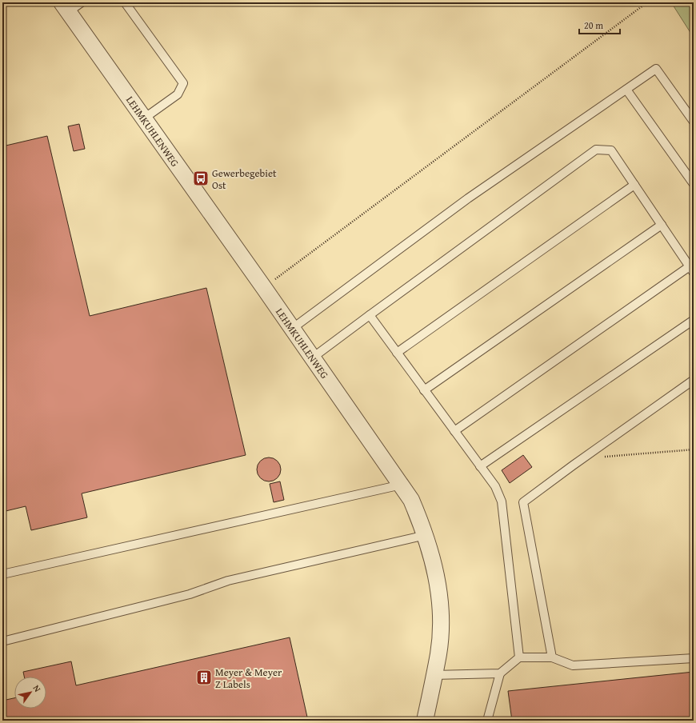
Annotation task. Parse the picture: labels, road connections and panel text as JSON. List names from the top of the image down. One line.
{"streets":{"street":["LEHMKUHLENWEG"]},"places":{"bus stop":["Gewerbegebiet Ost"],"building":["Meyer & Meyer Z Labels"]},"scale_bar":"20 m","north":"top right"}
